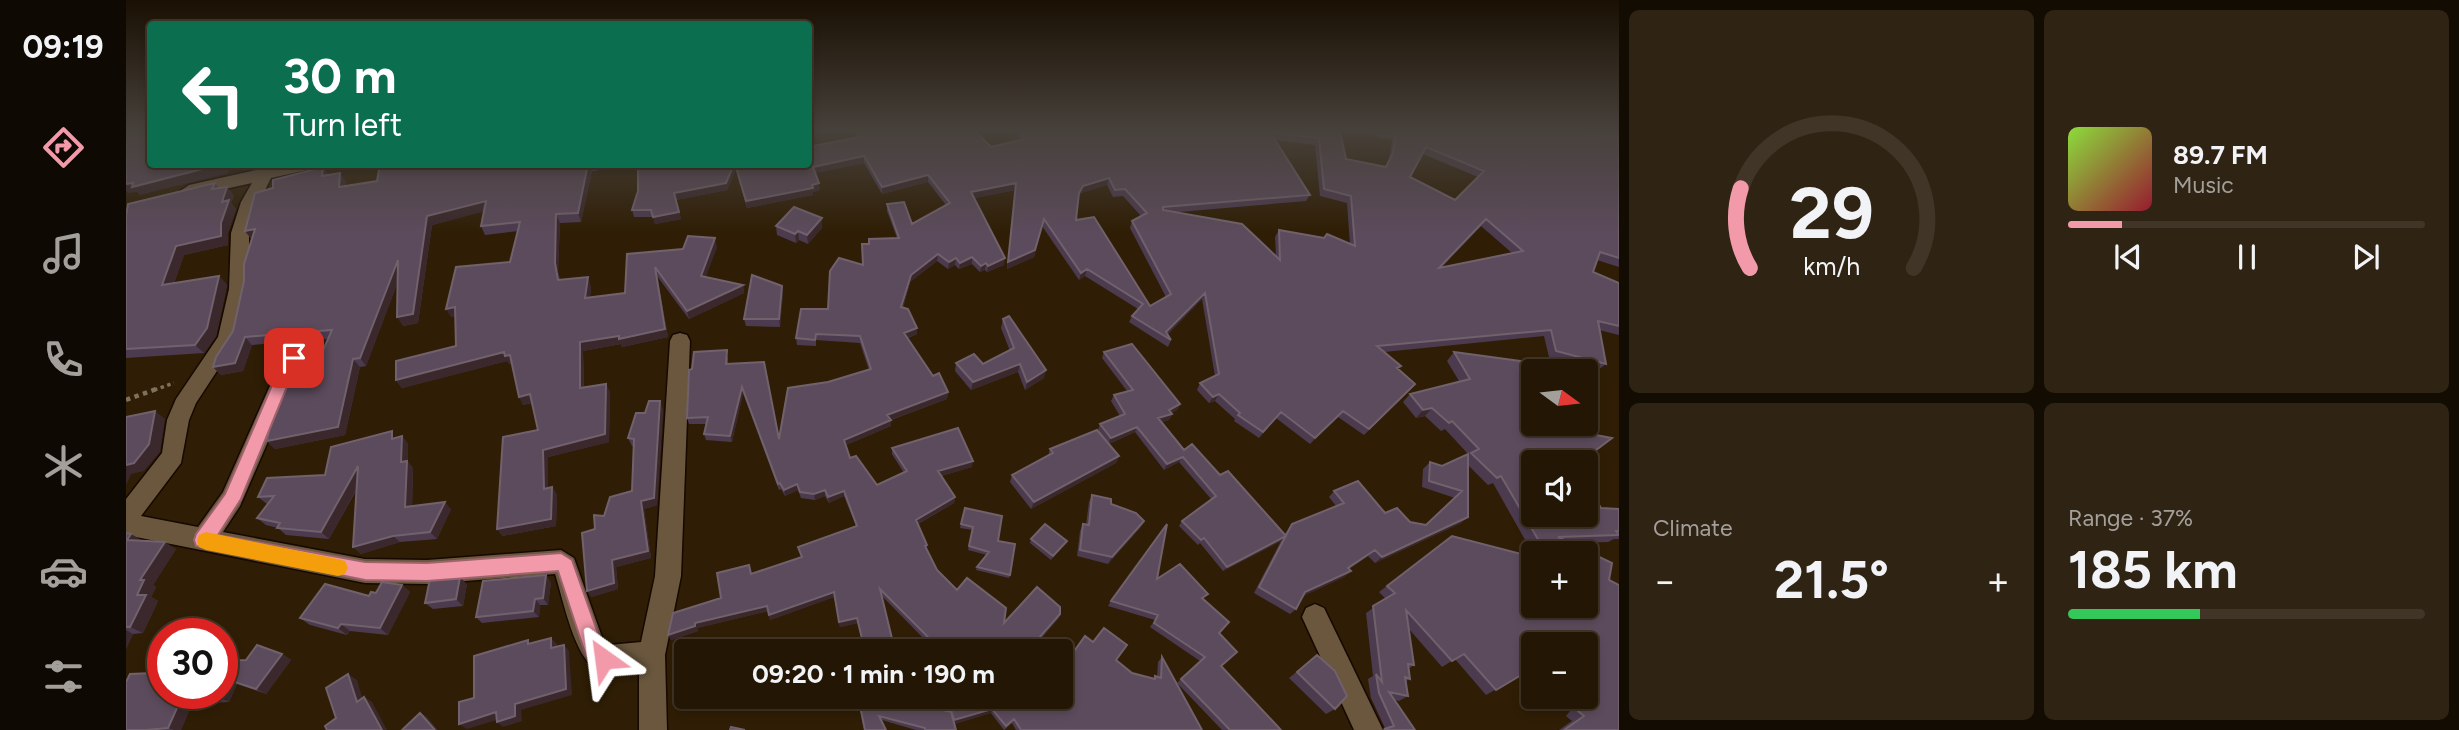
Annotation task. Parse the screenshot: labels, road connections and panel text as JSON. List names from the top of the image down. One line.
{"north":"right","page":{"tabs":"09:19","turn":["30 m","Turn left"],"song":["89.7 FM","Music"],"map_buttons":["+","−"],"tile":["Climate",["Range · 37%","185 km"]],"heat":["−","21.5°","+"],"limit":"30","trip":"09:20 · 1 min · 190 m","gauge":["29","km/h"]}}
